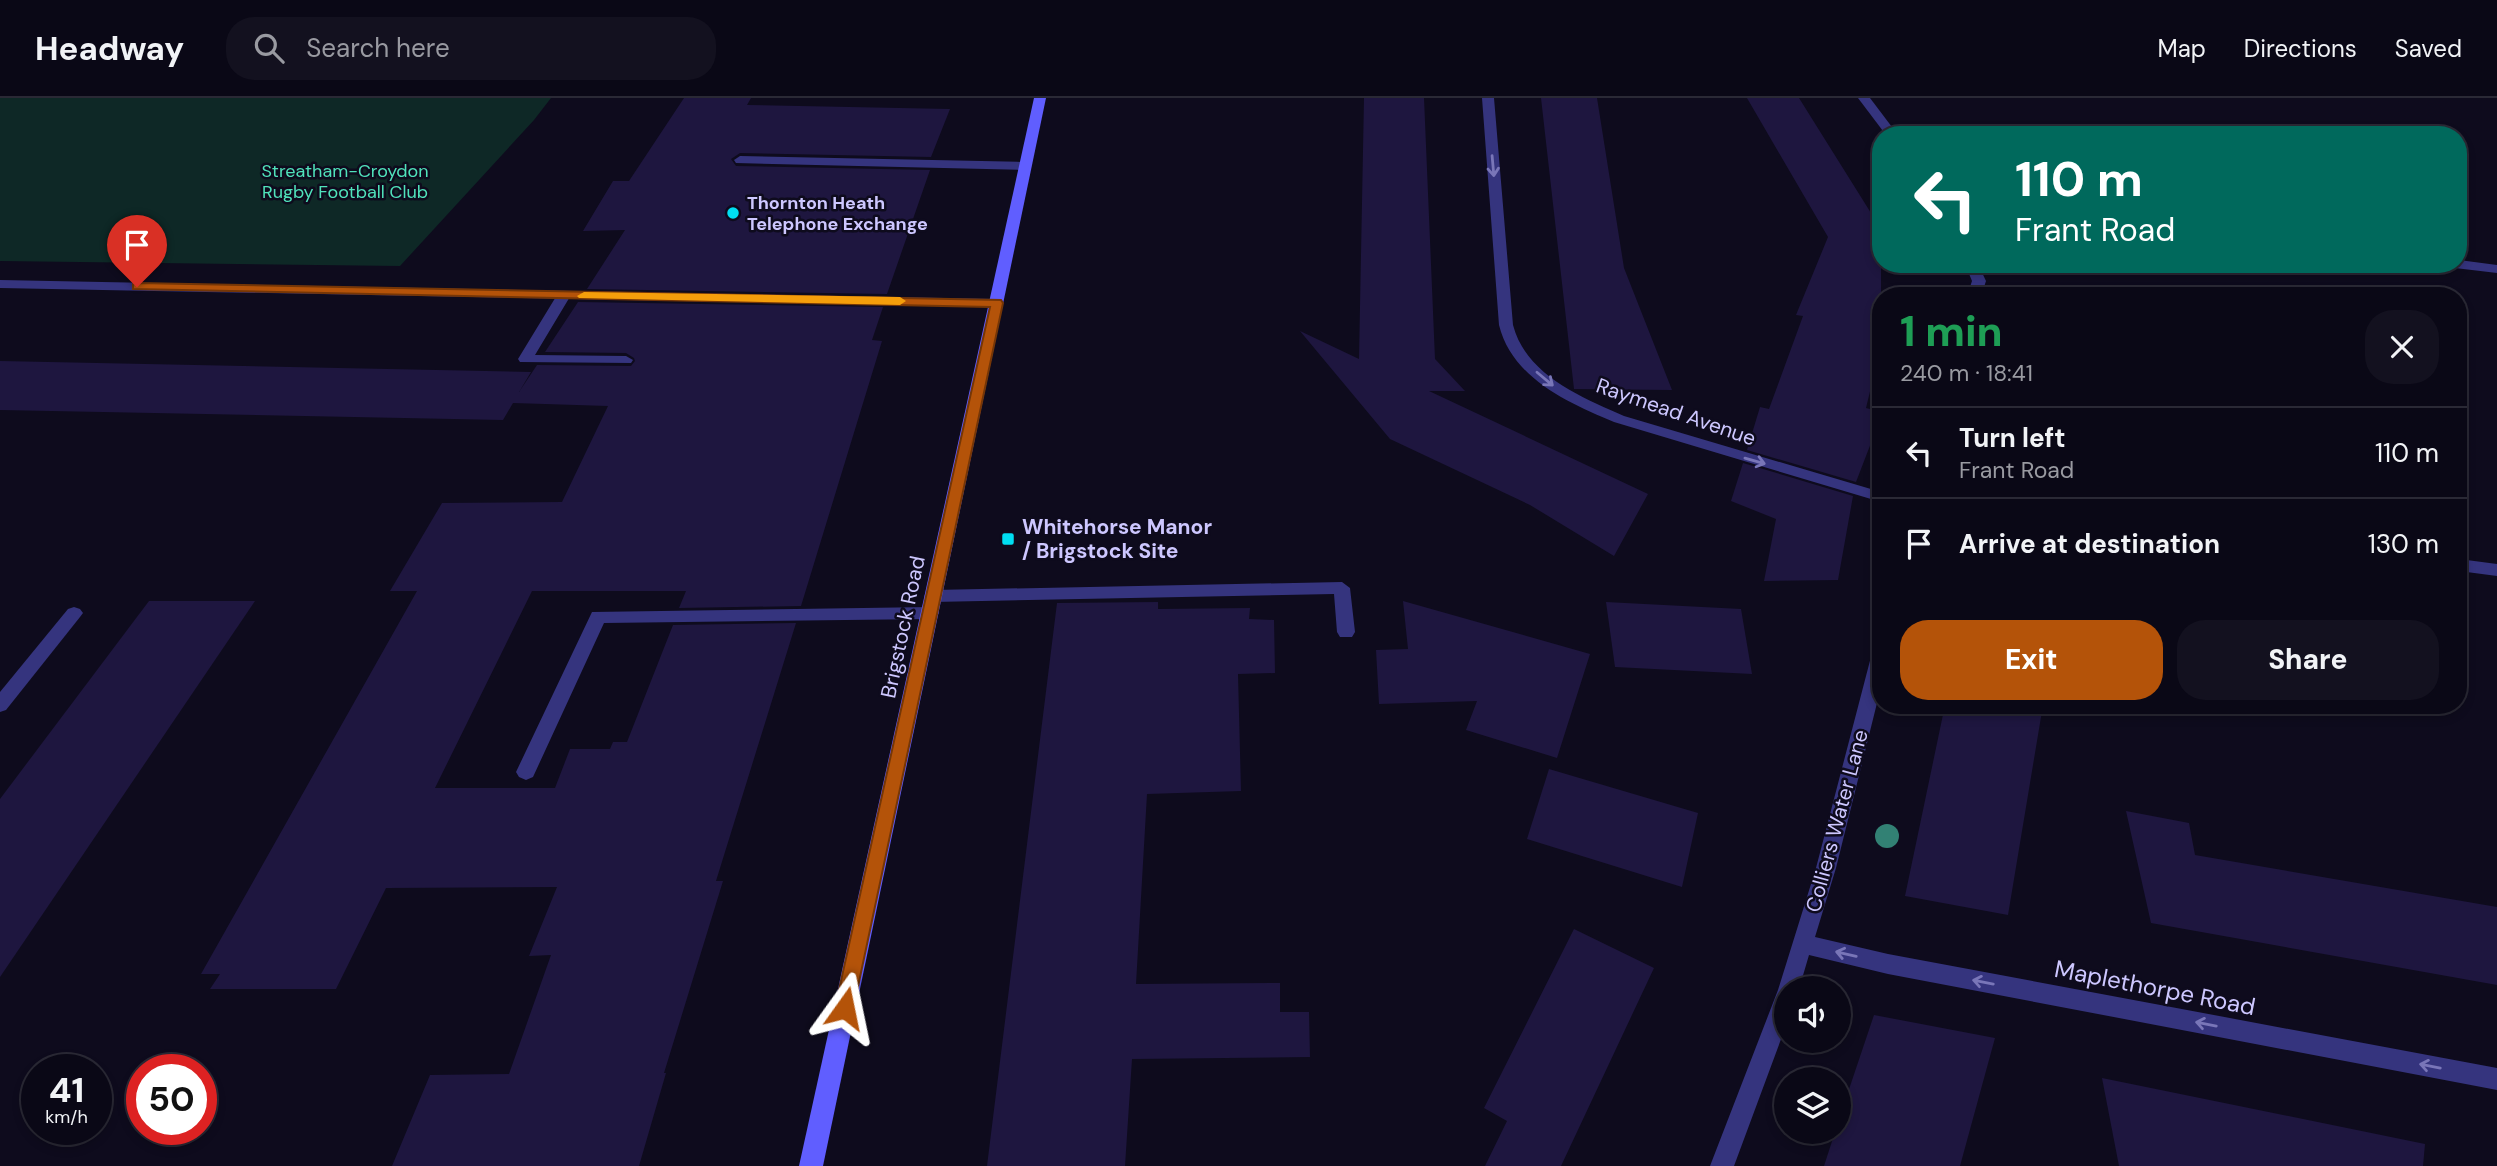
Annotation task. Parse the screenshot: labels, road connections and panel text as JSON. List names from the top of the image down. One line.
{"streets":{"main road":["Brigstock Road"],"street":["Raymead Avenue","Colliers Water Lane","Maplethorpe Road"]},"crossings":[["Colliers Water Lane","Maplethorpe Road"]],"one_way":["Raymead Avenue","Maplethorpe Road"],"parks":["Streatham-Croydon Rugby Football Club"],"places":{"other":["Thornton Heath Telephone Exchange"],"transit":["Whitehorse Manor / Brigstock Site"]},"page":{"header":"Headway","search":"Search here","nav":["Map","Directions","Saved"],"turn":["110 m","Frant Road"],"heading":["1 min","240 m · 18:41"],"list":[{"name":"Turn left","note":"Frant Road","value":"110 m"},{"name":"Arrive at destination","value":"130 m"}],"buttons":["Exit","Share"],"speed":"41 km/h","limit":"50"}}
